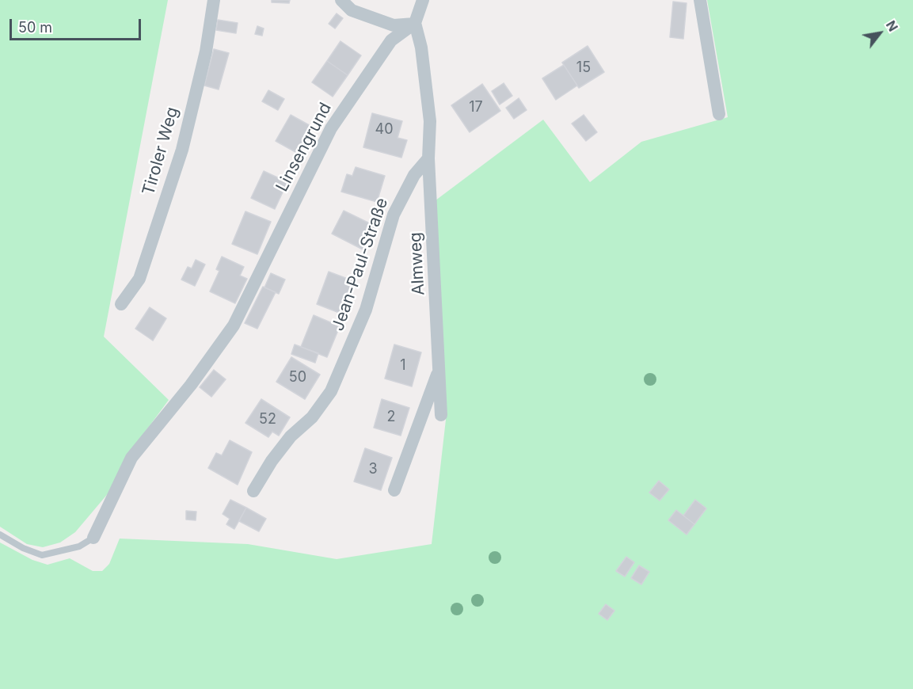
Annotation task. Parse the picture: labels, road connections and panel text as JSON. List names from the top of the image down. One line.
{"streets":{"street":["Linsengrund","Tiroler Weg","Almweg","Jean-Paul-Straße"]},"crossings":[["Almweg","Jean-Paul-Straße"]],"house_numbers":["15","17","40","1","50","2","52","3"],"scale_bar":"50 m","north":"top right"}
